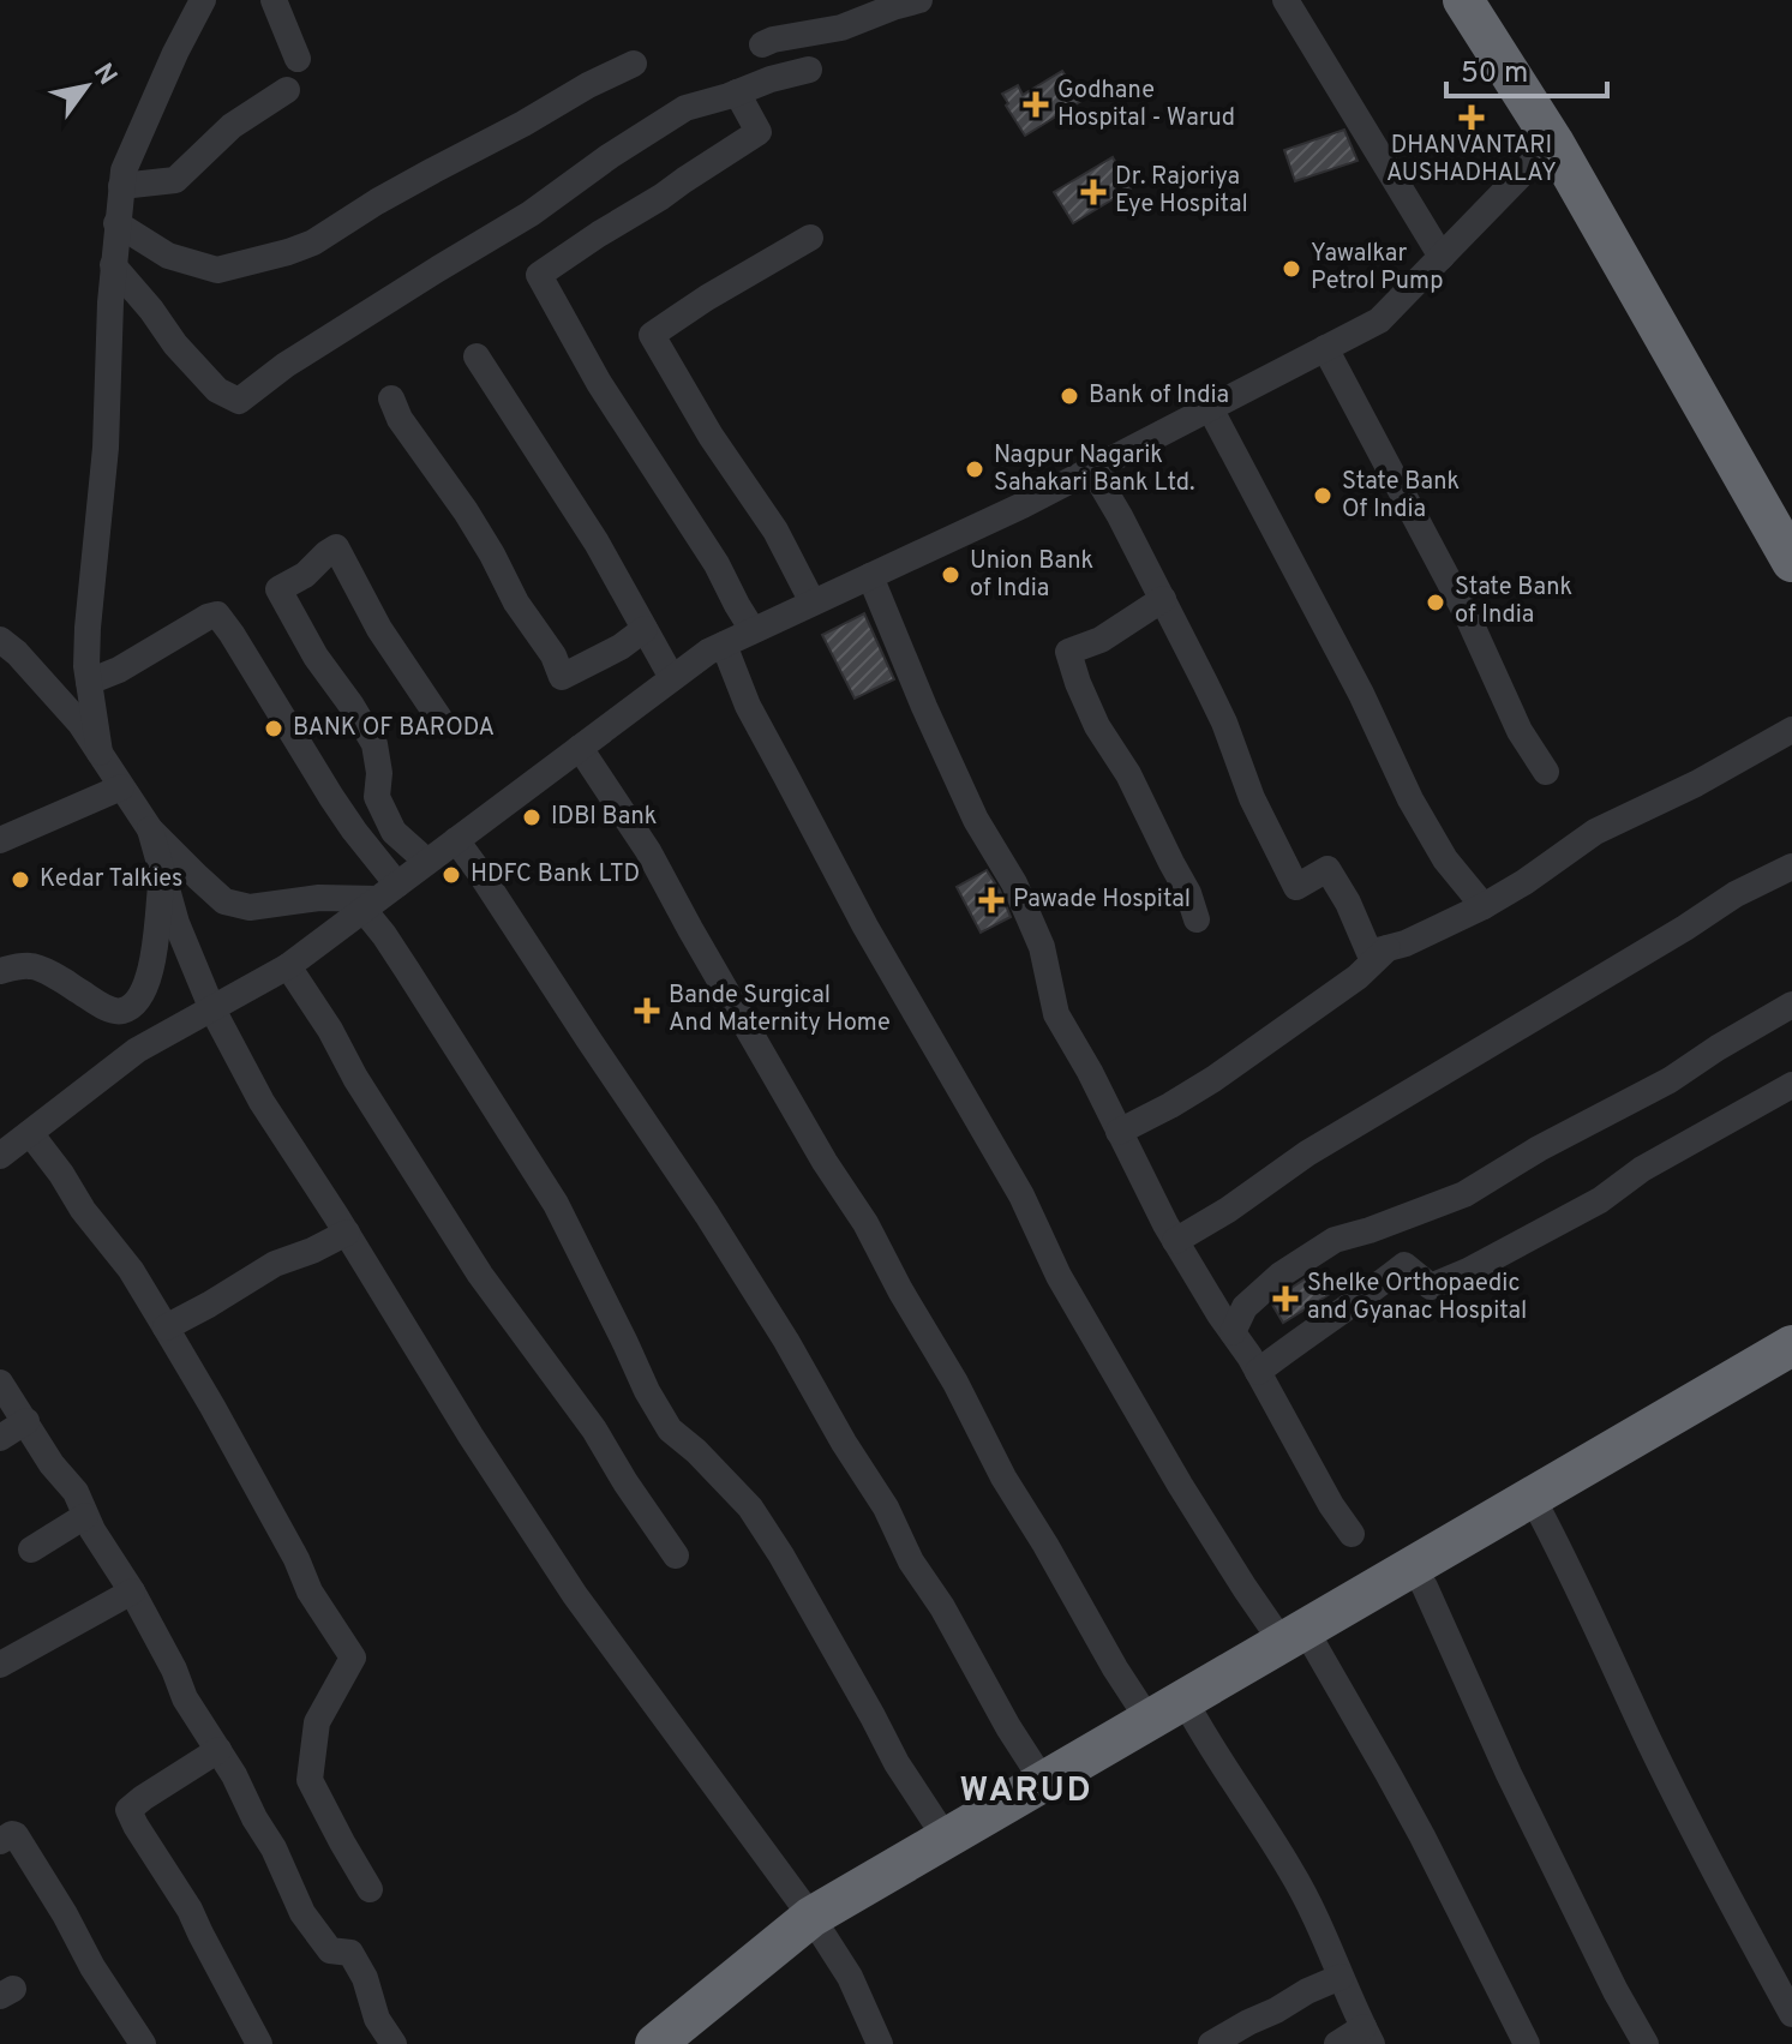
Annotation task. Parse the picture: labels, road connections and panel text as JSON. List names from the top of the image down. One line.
{"districts":["WARUD"],"places":{"health":["Godhane Hospital - Warud","DHANVANTARI AUSHADHALAY","Dr. Rajoriya Eye Hospital","Pawade Hospital","Bande Surgical And Maternity Home","Shelke Orthopaedic and Gyanac Hospital"],"other":["Yawalkar Petrol Pump","Bank of India","Nagpur Nagarik Sahakari Bank Ltd.","State Bank Of India","Union Bank of India","State Bank of India","BANK OF BARODA","IDBI Bank","HDFC Bank LTD","Kedar Talkies"]},"scale_bar":"50 m","north":"top right"}
